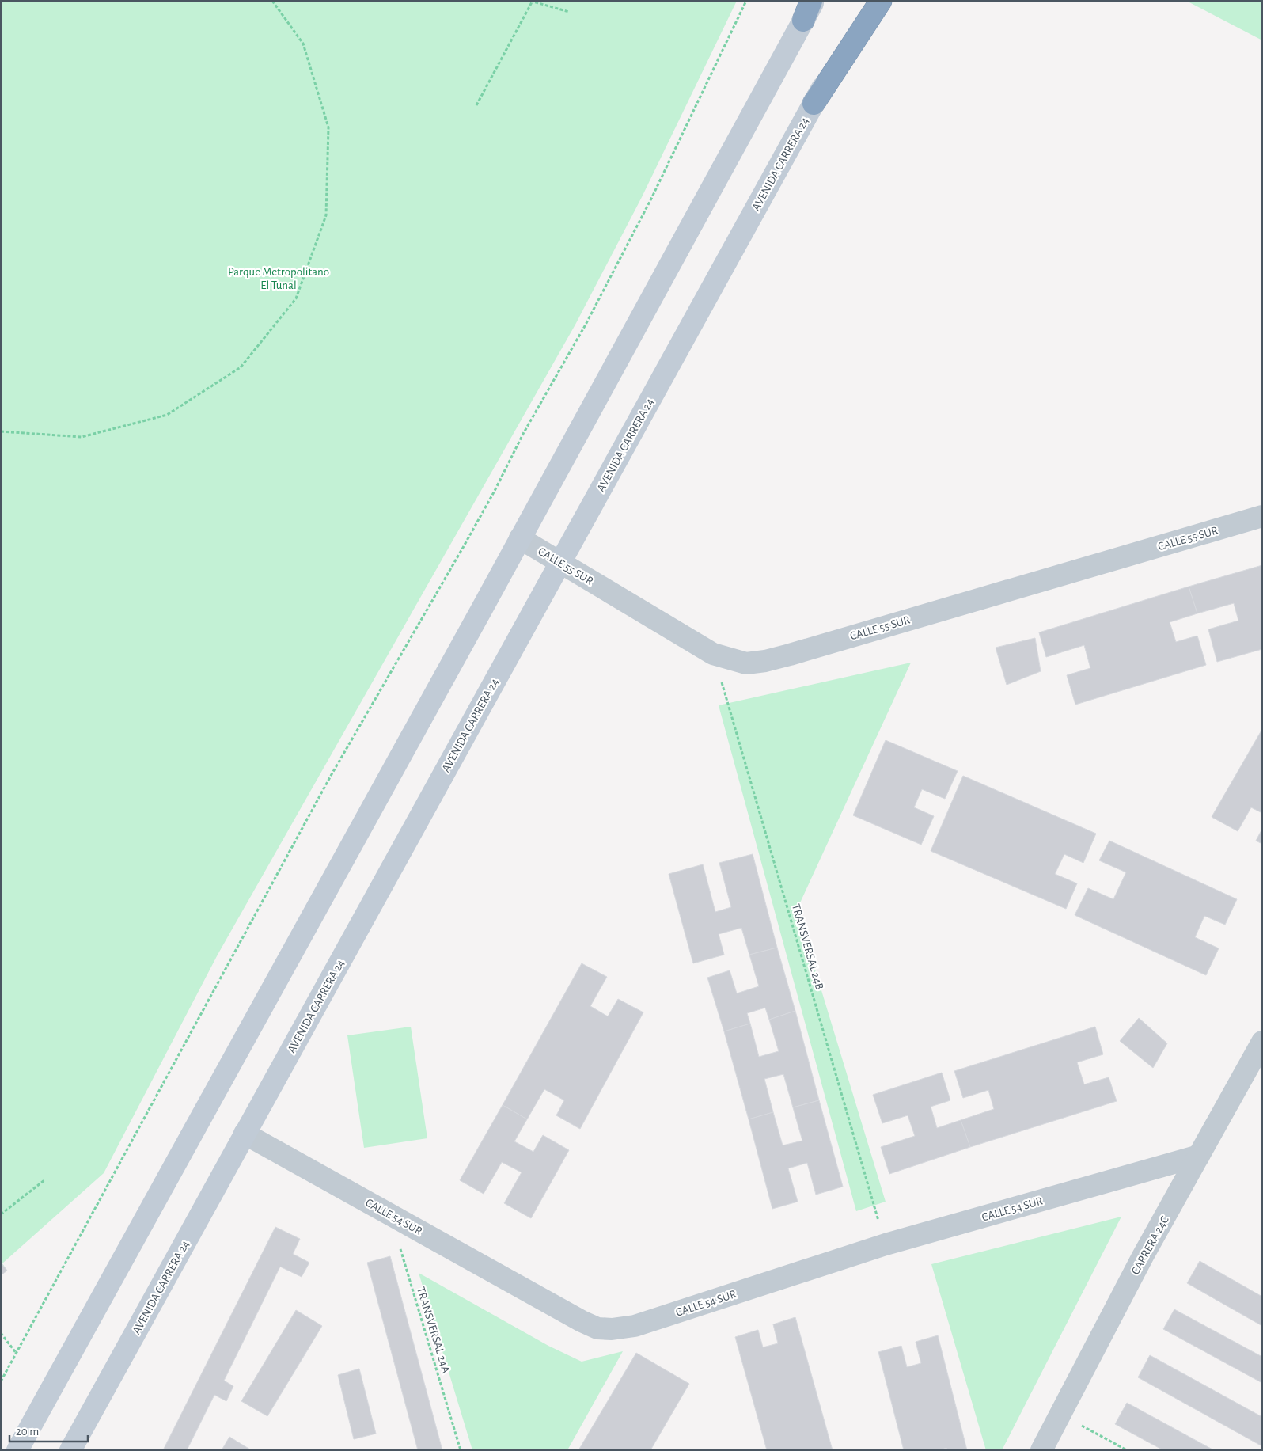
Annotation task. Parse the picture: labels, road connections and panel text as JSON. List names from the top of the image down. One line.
{"streets":{"main road":["AVENIDA CARRERA 24"],"street":["CALLE 55 SUR","CALLE 54 SUR","CARRERA 24C"],"path":["TRANSVERSAL 24B","TRANSVERSAL 24A"]},"crossings":[["AVENIDA CARRERA 24","CALLE 55 SUR"],["AVENIDA CARRERA 24","CALLE 54 SUR"],["CALLE 55 SUR","TRANSVERSAL 24B"],["TRANSVERSAL 24B","CALLE 54 SUR"],["CALLE 54 SUR","CARRERA 24C"],["CALLE 54 SUR","TRANSVERSAL 24A"]],"parks":["Parque Metropolitano El Tunal"],"scale_bar":"20 m"}
